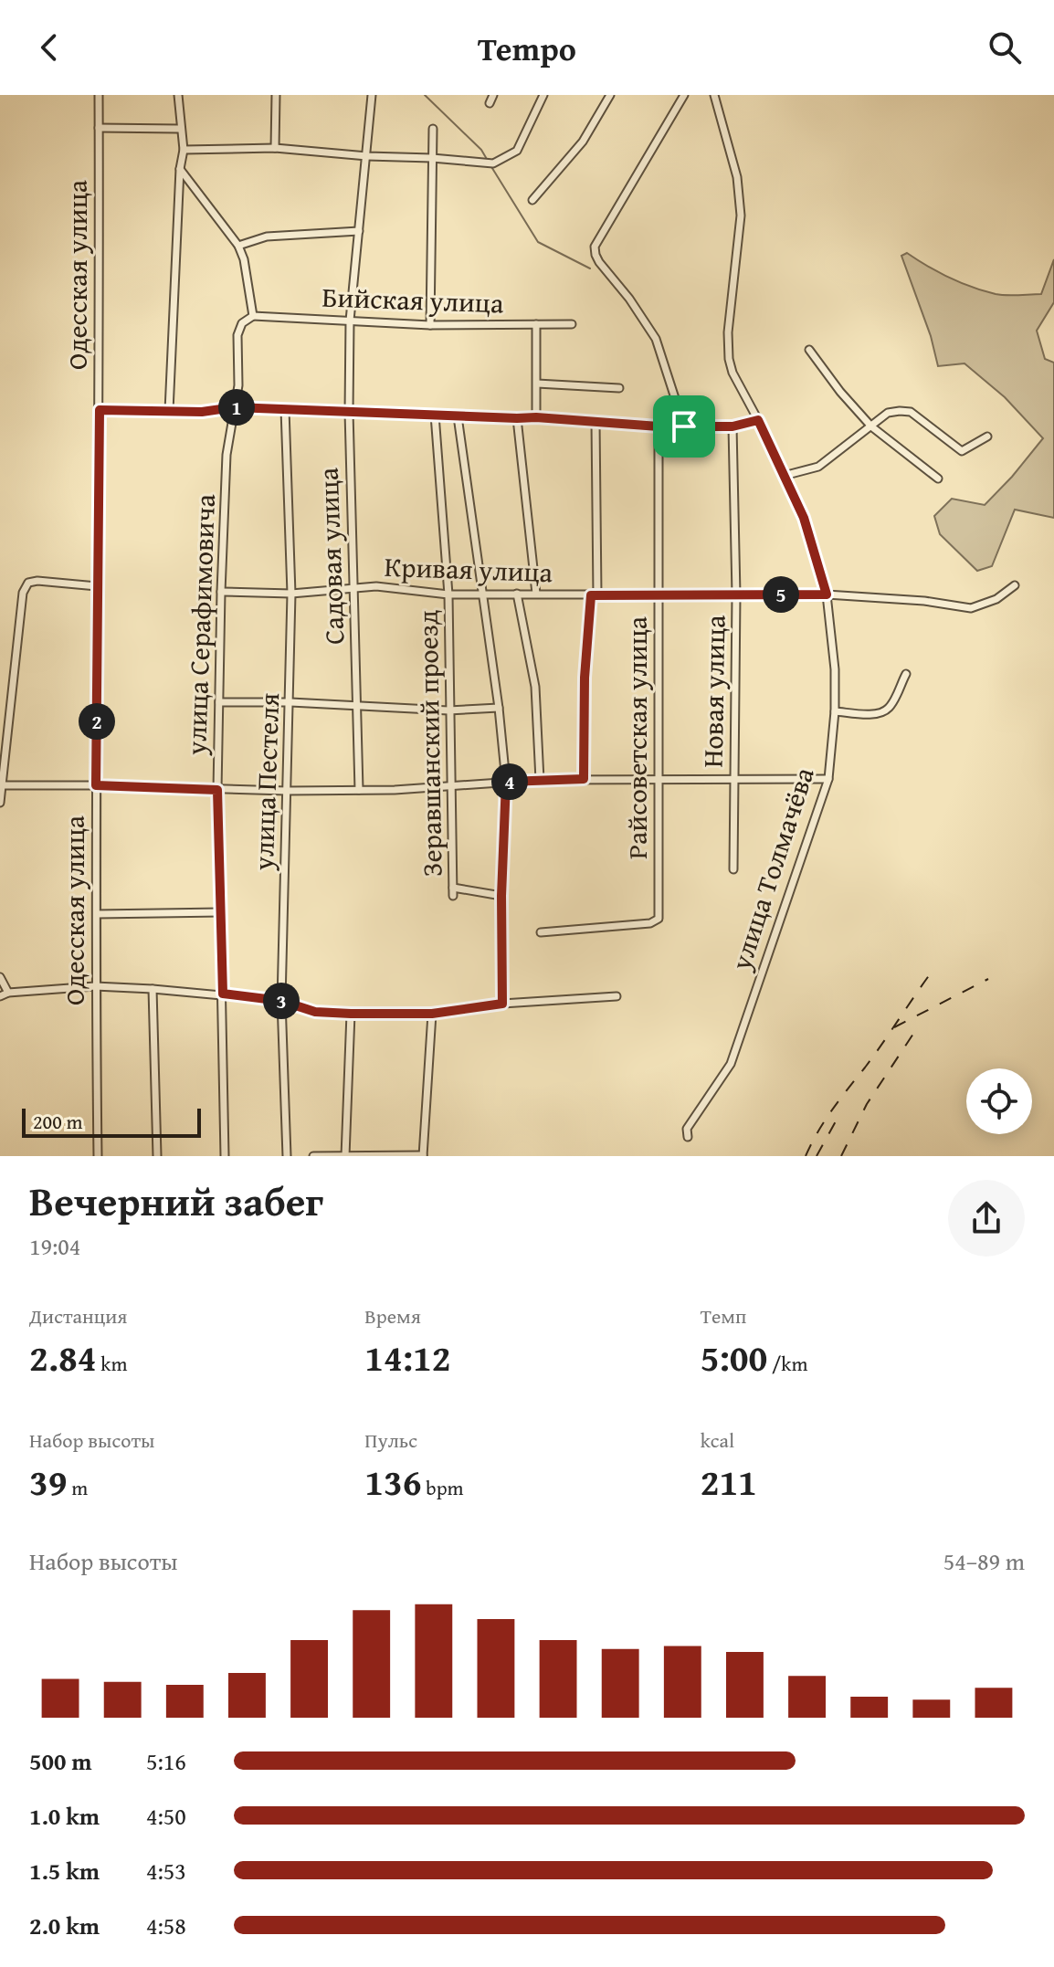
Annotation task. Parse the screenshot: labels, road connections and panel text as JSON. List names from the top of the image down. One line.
{"streets":{"street":["Одесская улица","Бийская улица","Садовая улица","Кривая улица","улица Серафимовича","Новая улица","Райсоветская улица","Зеравшанский проезд","улица Пестеля","улица Толмачёва"]},"crossings":[["Бийская улица","Садовая улица"],["Бийская улица","улица Серафимовича"],["Садовая улица","Кривая улица"],["Кривая улица","улица Серафимовича"],["Кривая улица","Новая улица"],["Кривая улица","Райсоветская улица"],["Кривая улица","Зеравшанский проезд"],["Кривая улица","улица Пестеля"],["Кривая улица","улица Толмачёва"]],"scale_bar":"200 m","page":{"header":"Tempo","pins":["1","5","2","4","3"],"scale":"200 m","heading":["Вечерний забег","19:04"],"stats":[["Дистанция","2.84 km"],["Время","14:12"],["Темп","5:00 /km"],["Набор высоты","39 m"],["Пульс","136 bpm"],["kcal","211"]],"chart":["Набор высоты","54–89 m"],"list":[{"name":"500 m","note":"5:16"},{"name":"1.0 km","note":"4:50"},{"name":"1.5 km","note":"4:53"},{"name":"2.0 km","note":"4:58"}]}}
